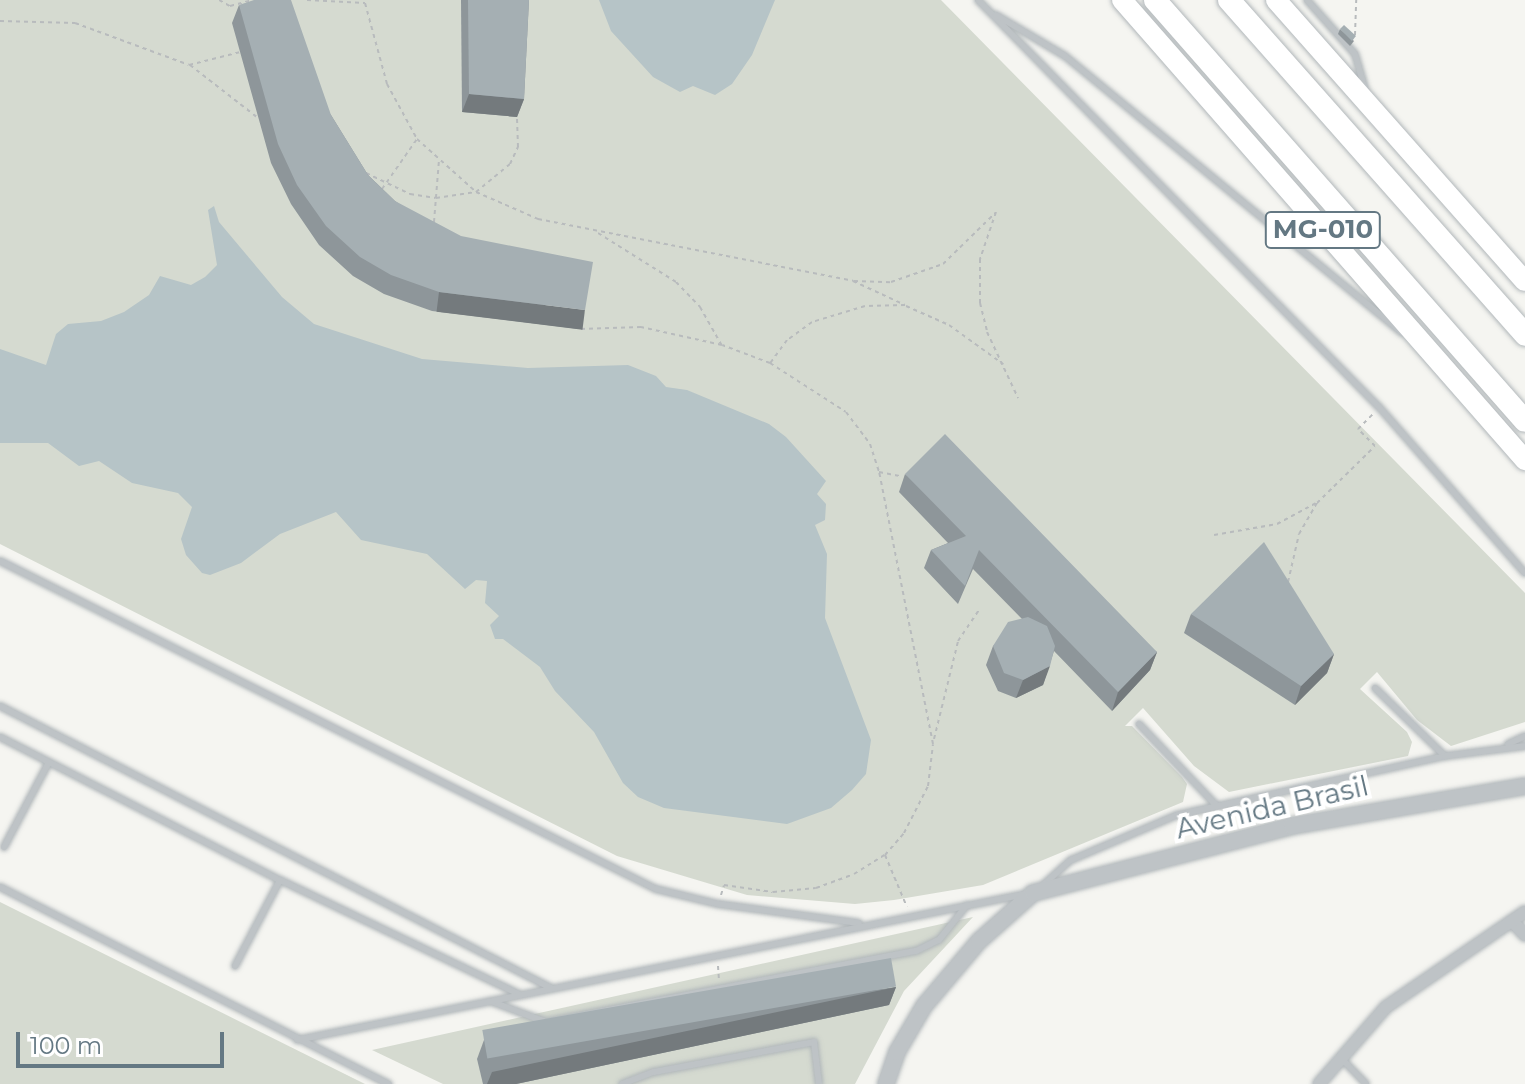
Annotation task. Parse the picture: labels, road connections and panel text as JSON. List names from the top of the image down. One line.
{"streets":{"highway":["MG-010"],"street":["Avenida Brasil"]},"scale_bar":"100 m"}
